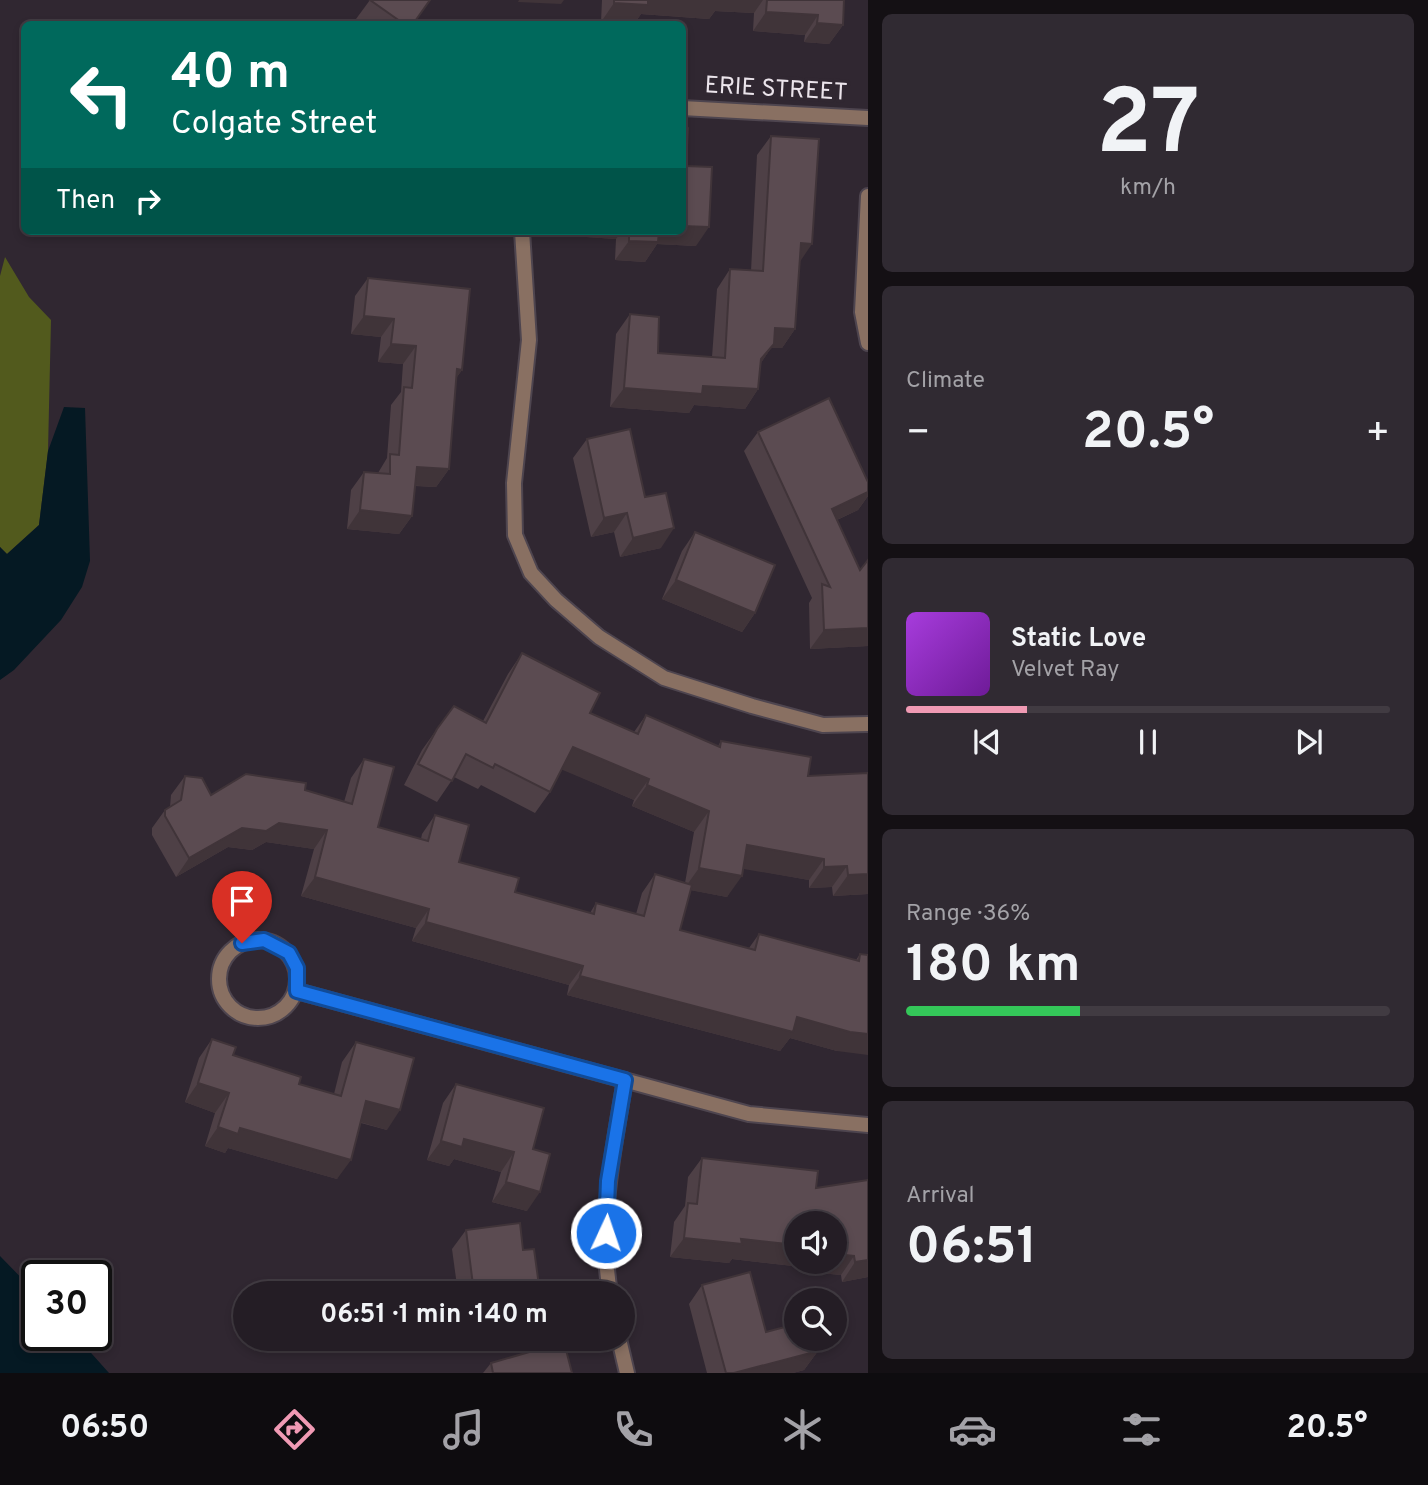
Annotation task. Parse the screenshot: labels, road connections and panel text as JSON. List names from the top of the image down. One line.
{"streets":{"street":["ERIE STREET"]},"page":{"tile":[["27","km/h"],"Climate",["Range · 36%","180 km"],["Arrival","06:51"]],"turn":["40 m","Colgate Street"],"then":"Then","heat":["−","20.5°","+"],"song":["Static Love","Velvet Ray"],"limit":"30","trip":"06:51 · 1 min · 140 m","tabs":["06:50","20.5°"]}}
